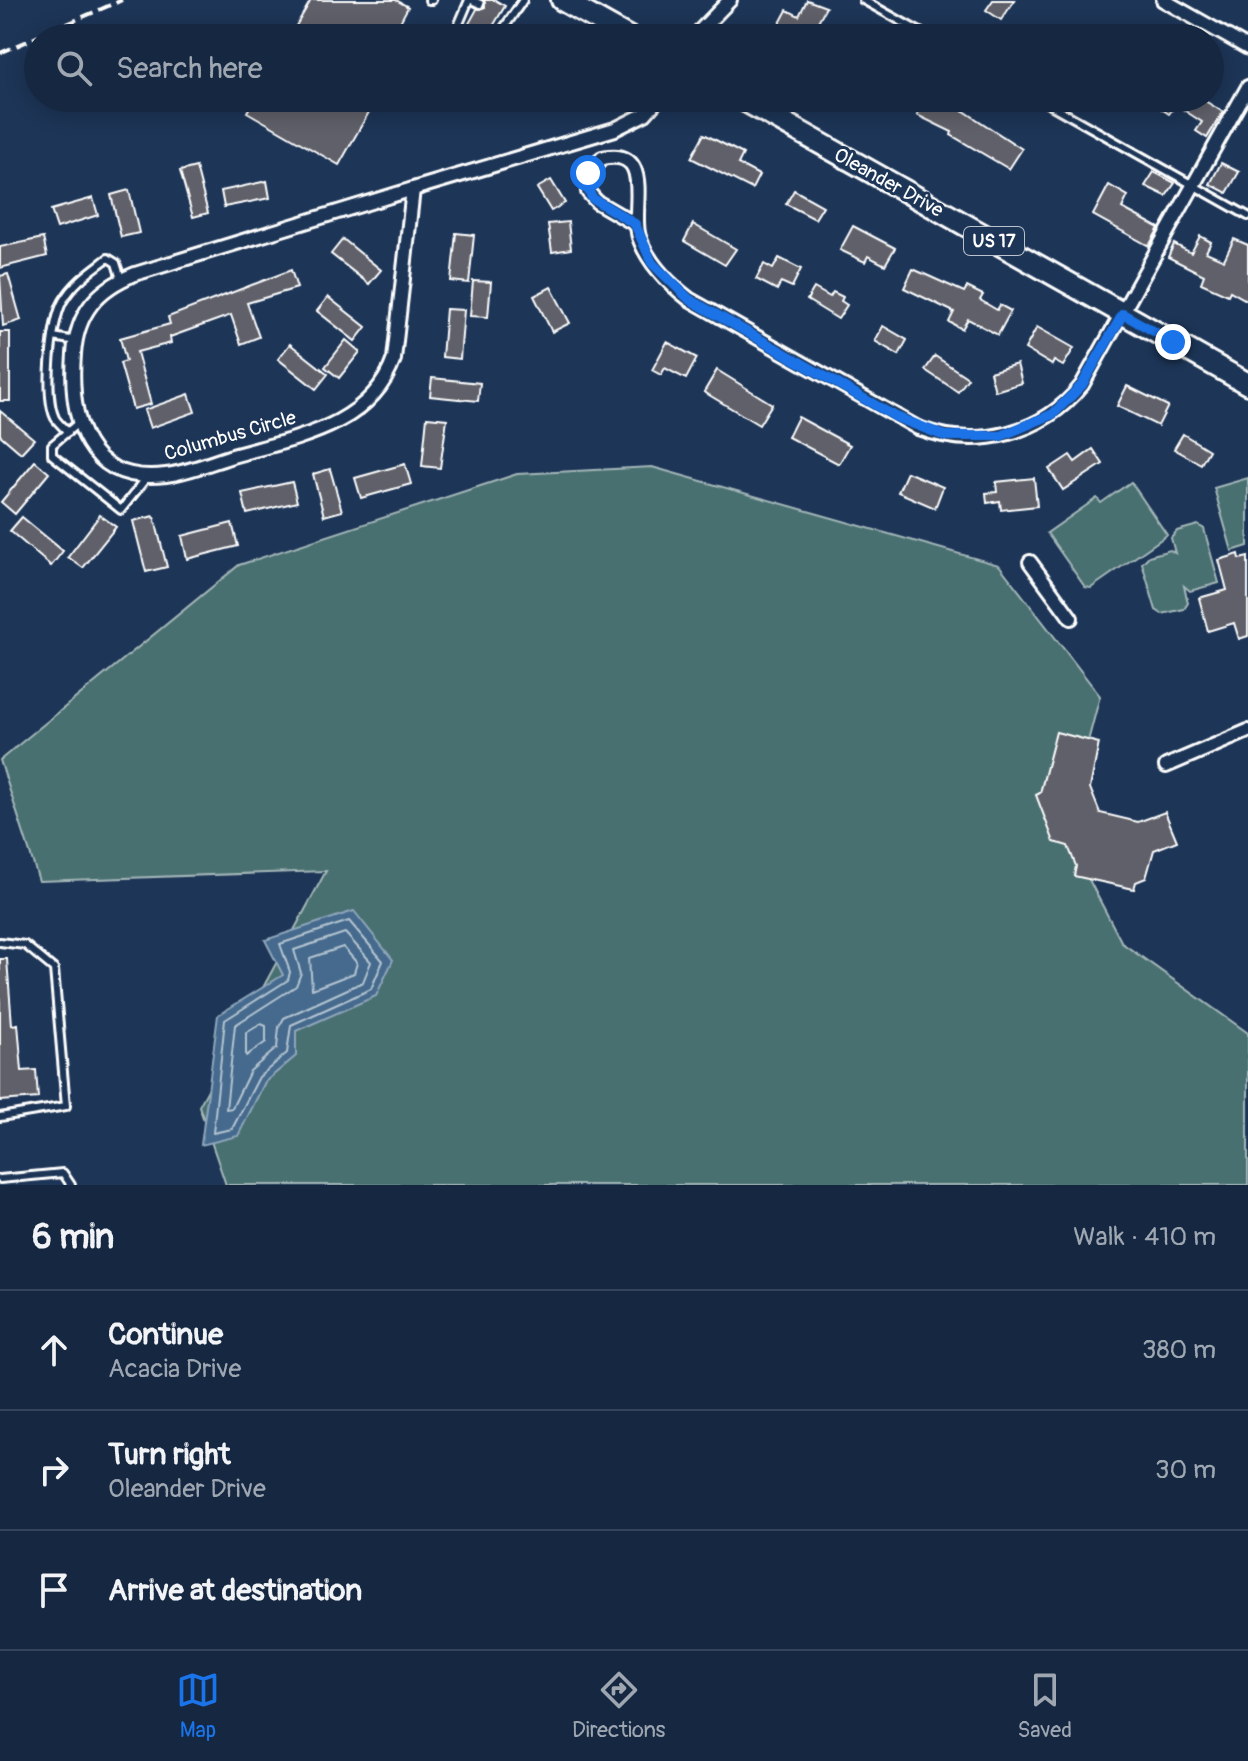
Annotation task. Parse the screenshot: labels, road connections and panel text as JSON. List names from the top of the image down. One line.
{"streets":{"main road":["Oleander Drive","US 17"],"street":["Columbus Circle"]},"page":{"search":"Search here","heading":["6 min","Walk · 410 m"],"list":[["Continue","Acacia Drive","380 m"],["Turn right","Oleander Drive","30 m"],"Arrive at destination"],"nav":["Map","Directions","Saved"]}}
